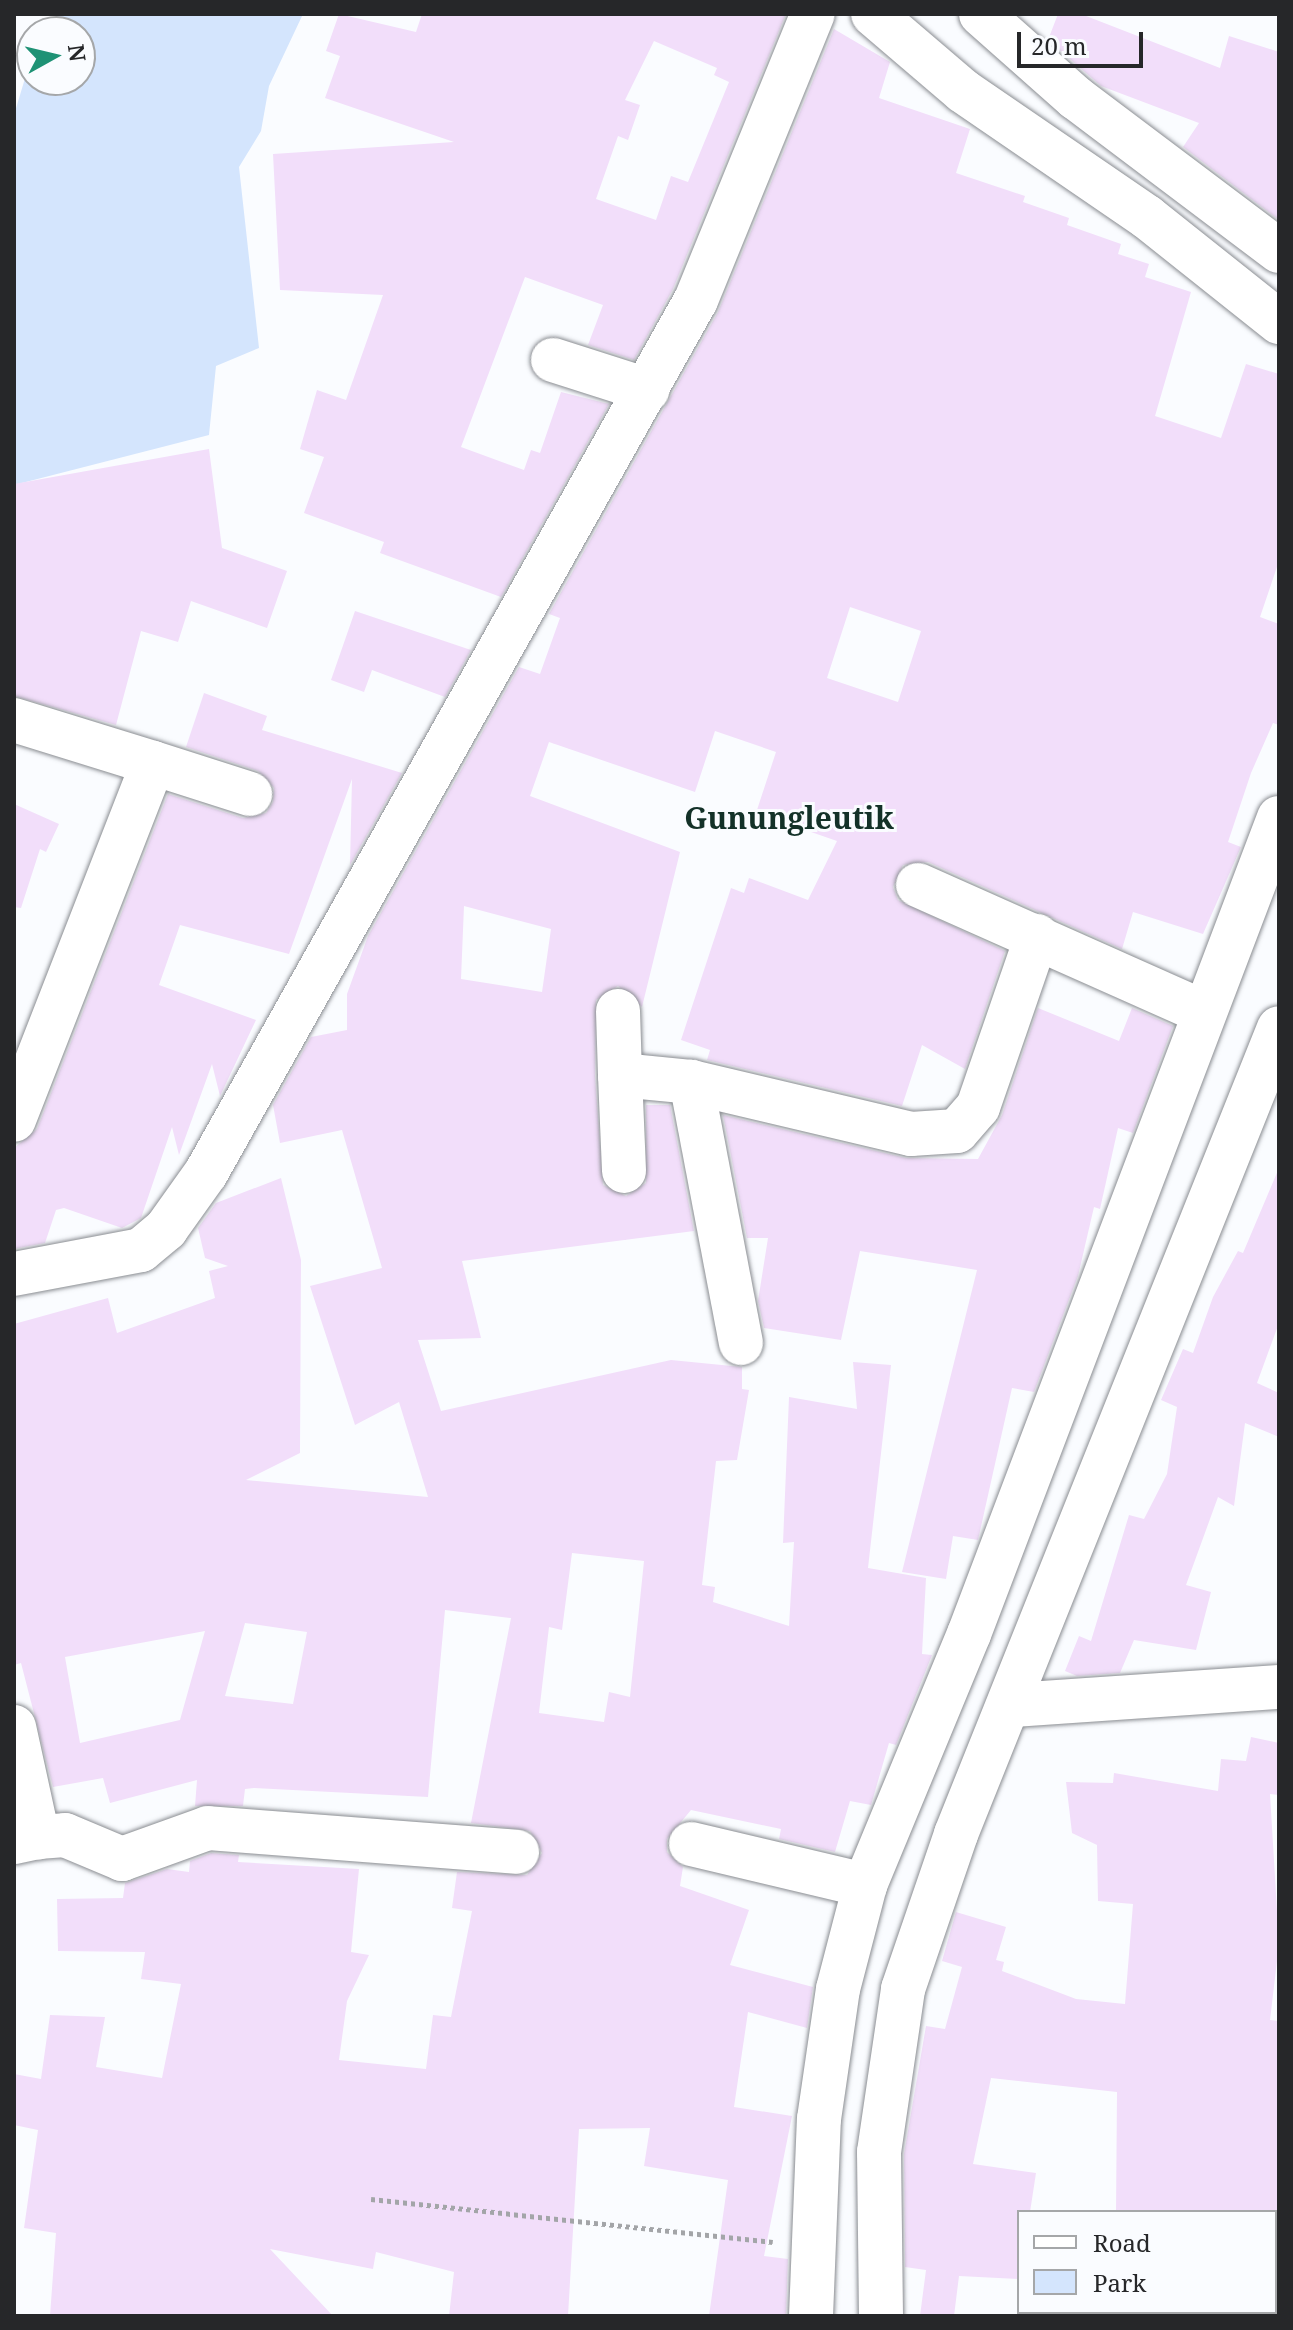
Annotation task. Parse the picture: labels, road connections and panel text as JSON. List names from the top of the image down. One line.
{"districts":["Gunungleutik"],"legend":["Road","Park"],"scale_bar":"20 m","north":"right"}
